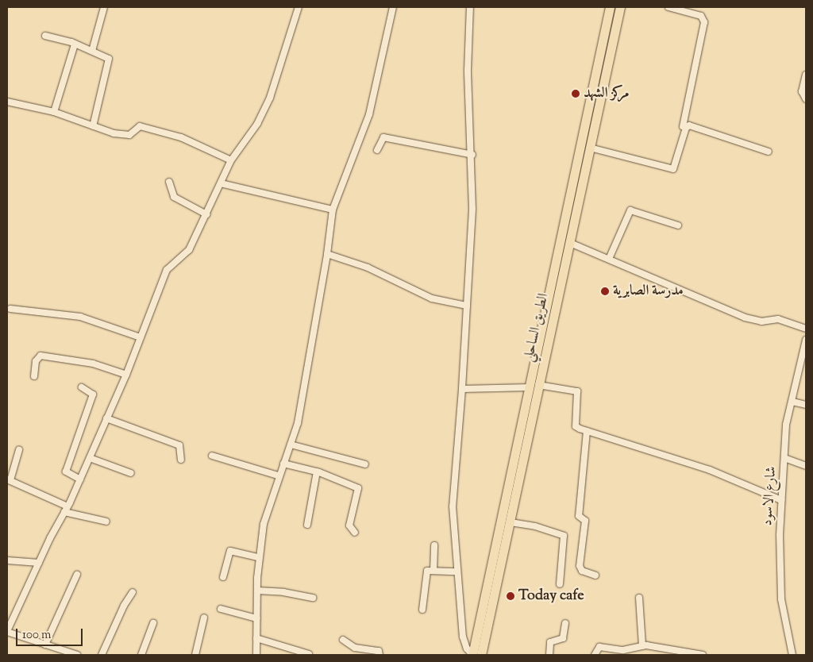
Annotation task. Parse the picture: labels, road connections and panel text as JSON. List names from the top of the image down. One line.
{"streets":{"highway":["الطريق الساحلي"],"street":["شارع الاسود"]},"places":["مركز الشهد","مدرسة الصابرية","Today cafe"],"scale_bar":"100 m"}
